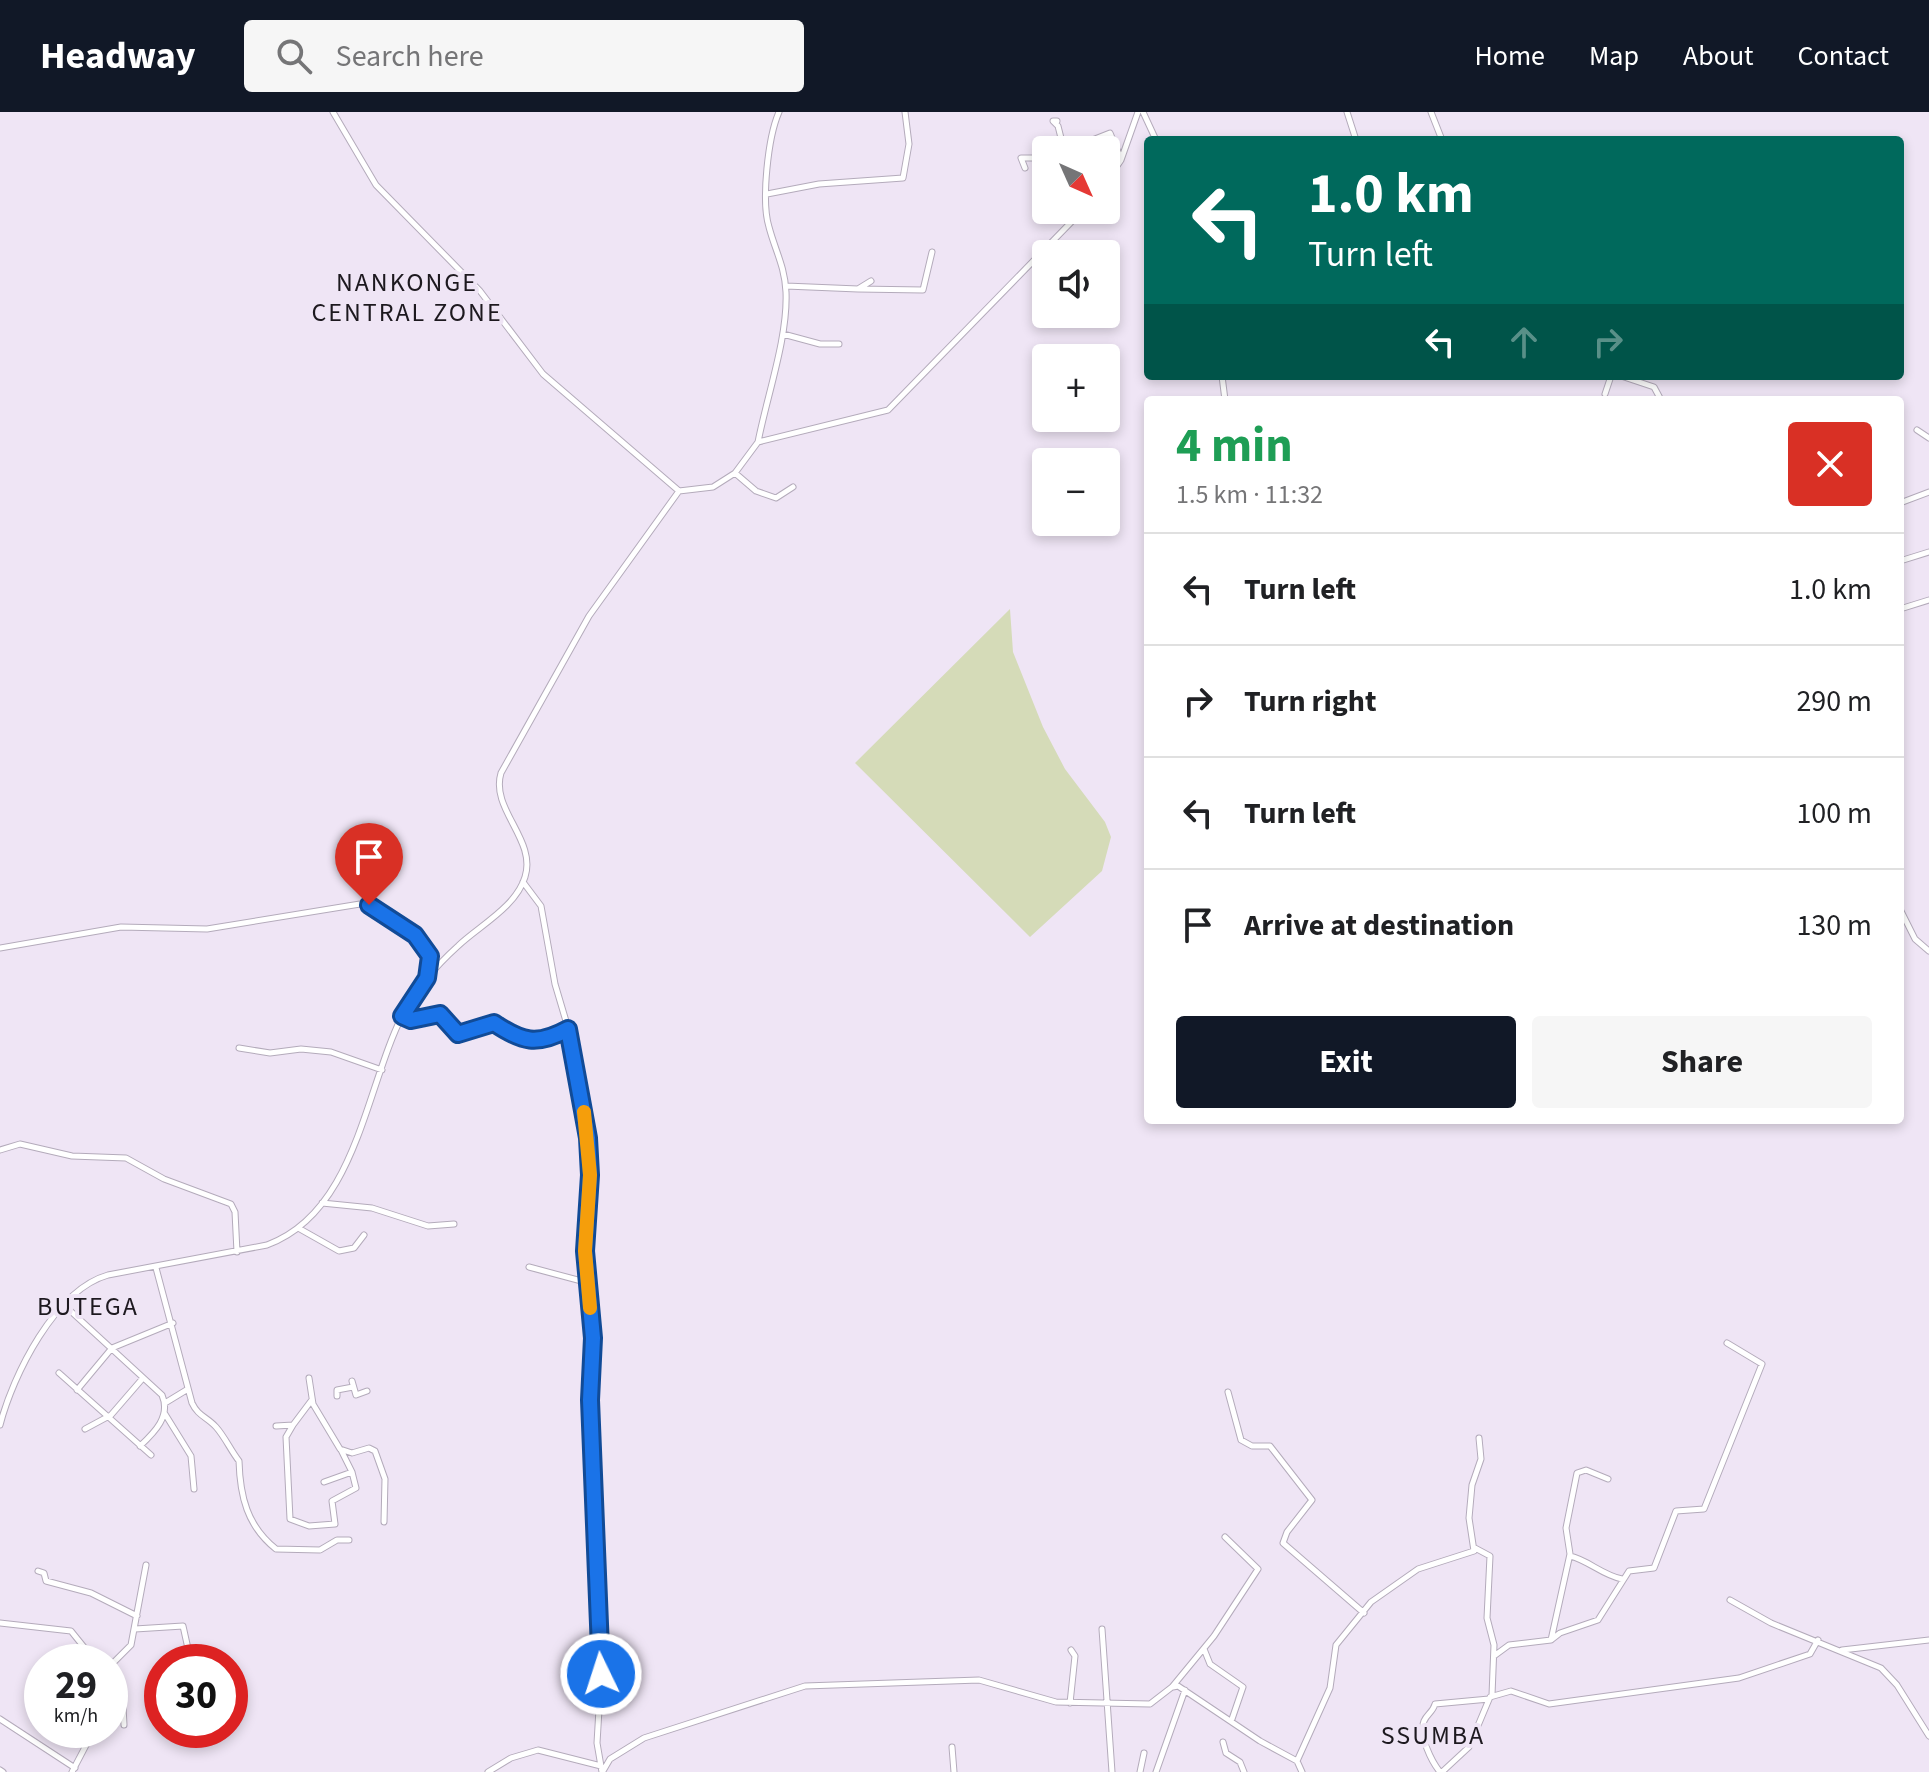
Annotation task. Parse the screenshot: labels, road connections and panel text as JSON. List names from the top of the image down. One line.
{"districts":["NANKONGE CENTRAL ZONE","BUTEGA","SSUMBA"],"north":"bottom right","page":{"header":"Headway","search":"Search here","nav":["Home","Map","About","Contact"],"map_buttons":["+","−"],"turn":["1.0 km","Turn left"],"heading":["4 min","1.5 km · 11:32"],"list":[{"name":"Turn left","value":"1.0 km"},{"name":"Turn right","value":"290 m"},{"name":"Turn left","value":"100 m"},{"name":"Arrive at destination","value":"130 m"}],"buttons":["Exit","Share"],"speed":"29 km/h","limit":"30"}}
